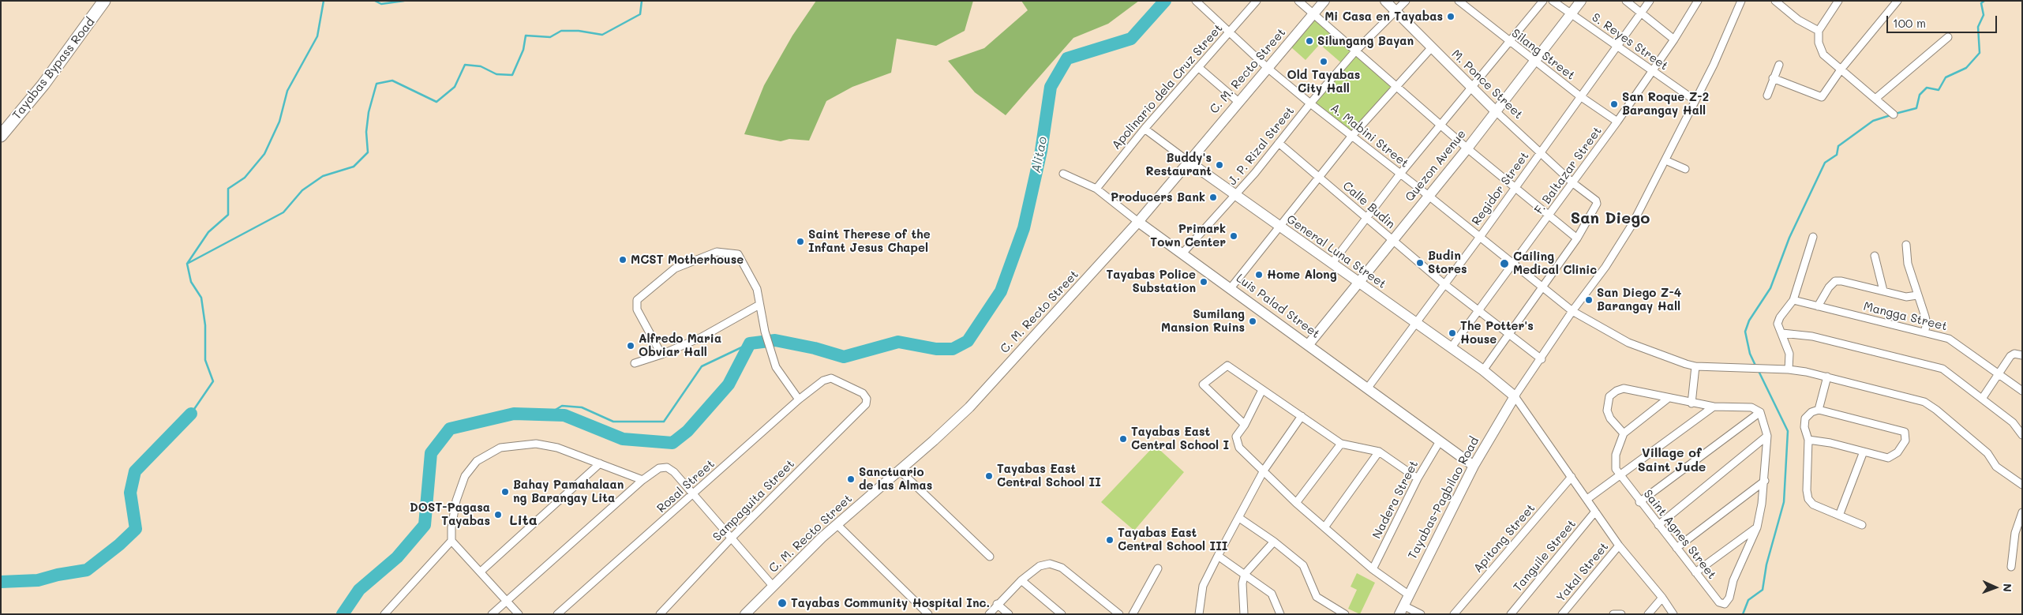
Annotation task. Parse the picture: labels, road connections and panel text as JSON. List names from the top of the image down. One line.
{"streets":{"main road":["Tayabas Bypass Road","C. M. Recto Street","M. Ponce Street","Quezon Avenue","General Luna Street","Luis Palad Street","Tayabas-Pagbilao Road"],"street":["S. Reyes Street","Silang Street","Apolinario dela Cruz Street","A. Mabini Street","J. P. Rizal Street","F. Baltazar Street","Regidor Street","Calle Budin","Mangga Street","Rosal Street","Nadera Street","Sampaguita Street","Saint Agnes Street","Apitong Street","Tanguile Street","Yakal Street"]},"crossings":[["S. Reyes Street","Quezon Avenue"],["S. Reyes Street","F. Baltazar Street"],["S. Reyes Street","Regidor Street"],["Silang Street","Quezon Avenue"],["Silang Street","F. Baltazar Street"],["Silang Street","Regidor Street"],["C. M. Recto Street","A. Mabini Street"],["C. M. Recto Street","General Luna Street"],["C. M. Recto Street","Luis Palad Street"],["M. Ponce Street","J. P. Rizal Street"],["M. Ponce Street","Quezon Avenue"],["M. Ponce Street","F. Baltazar Street"],["M. Ponce Street","Regidor Street"],["Apolinario dela Cruz Street","A. Mabini Street"],["Apolinario dela Cruz Street","General Luna Street"],["Apolinario dela Cruz Street","Luis Palad Street"],["A. Mabini Street","J. P. Rizal Street"],["A. Mabini Street","Quezon Avenue"],["A. Mabini Street","F. Baltazar Street"],["A. Mabini Street","Regidor Street"],["J. P. Rizal Street","Calle Budin"],["J. P. Rizal Street","General Luna Street"],["J. P. Rizal Street","Luis Palad Street"],["Quezon Avenue","Calle Budin"],["Quezon Avenue","General Luna Street"],["Quezon Avenue","Luis Palad Street"],["F. Baltazar Street","Calle Budin"],["F. Baltazar Street","General Luna Street"],["Regidor Street","Calle Budin"],["Regidor Street","General Luna Street"],["Regidor Street","Luis Palad Street"],["General Luna Street","Tayabas-Pagbilao Road"],["Luis Palad Street","Tayabas-Pagbilao Road"],["Luis Palad Street","Nadera Street"],["Rosal Street","Sampaguita Street"]],"districts":["San Diego","Village of Saint Jude","Lita"],"water":["Alitao"],"places":["Mi Casa en Tayabas","Silungang Bayan","Old Tayabas City Hall","San Roque Z-2 Barangay Hall","Buddy's Restaurant","Producers Bank","Primark Town Center","Saint Therese of the Infant Jesus Chapel","MCST Motherhouse","Budin Stores","Cailing Medical Clinic","Home Along","Tayabas Police Substation","San Diego Z-4 Barangay Hall","Sumilang Mansion Ruins","The Potter's House","Alfredo Maria Obviar Hall","Tayabas East Central School I","Tayabas East Central School II","Sanctuario de las Almas","Bahay Pamahalaan ng Barangay Lita","DOST-Pagasa Tayabas","Tayabas East Central School III","Tayabas Community Hospital Inc."],"scale_bar":"100 m","north":"right"}
